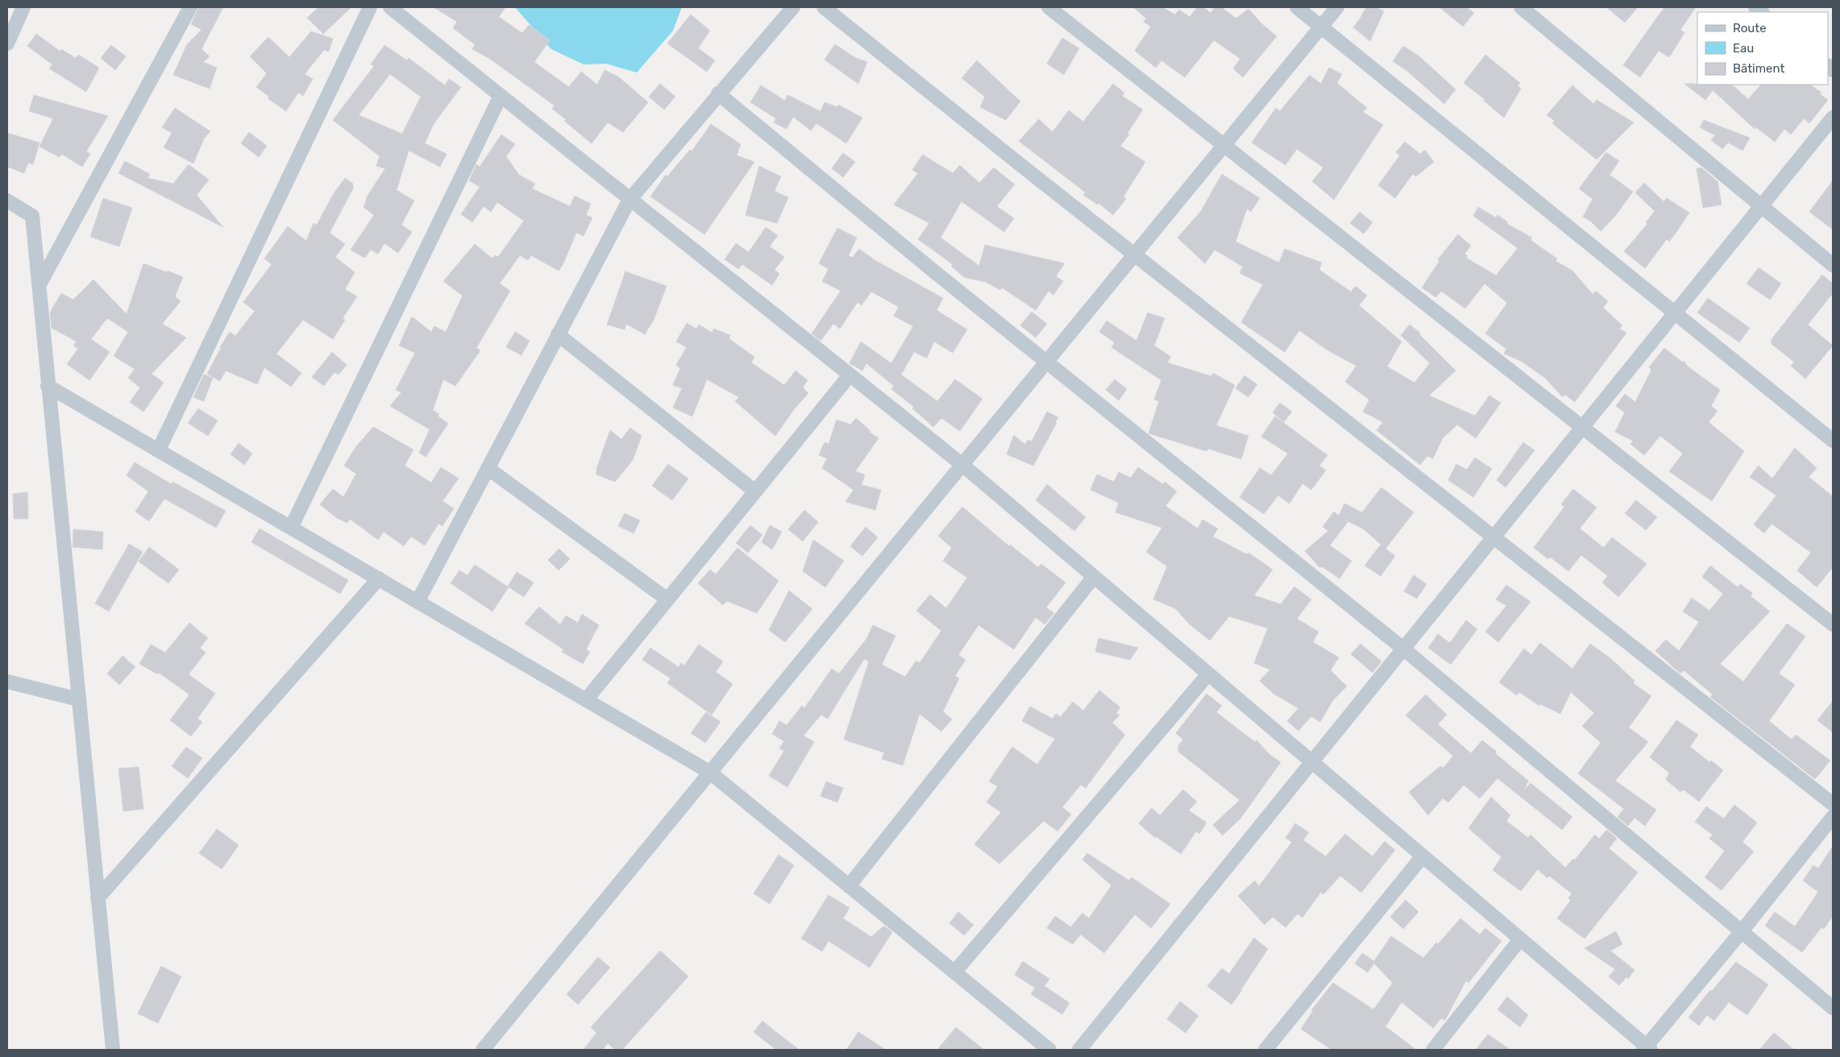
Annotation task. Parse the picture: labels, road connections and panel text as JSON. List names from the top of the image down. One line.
{"legend":["Route","Eau","Bâtiment"]}
